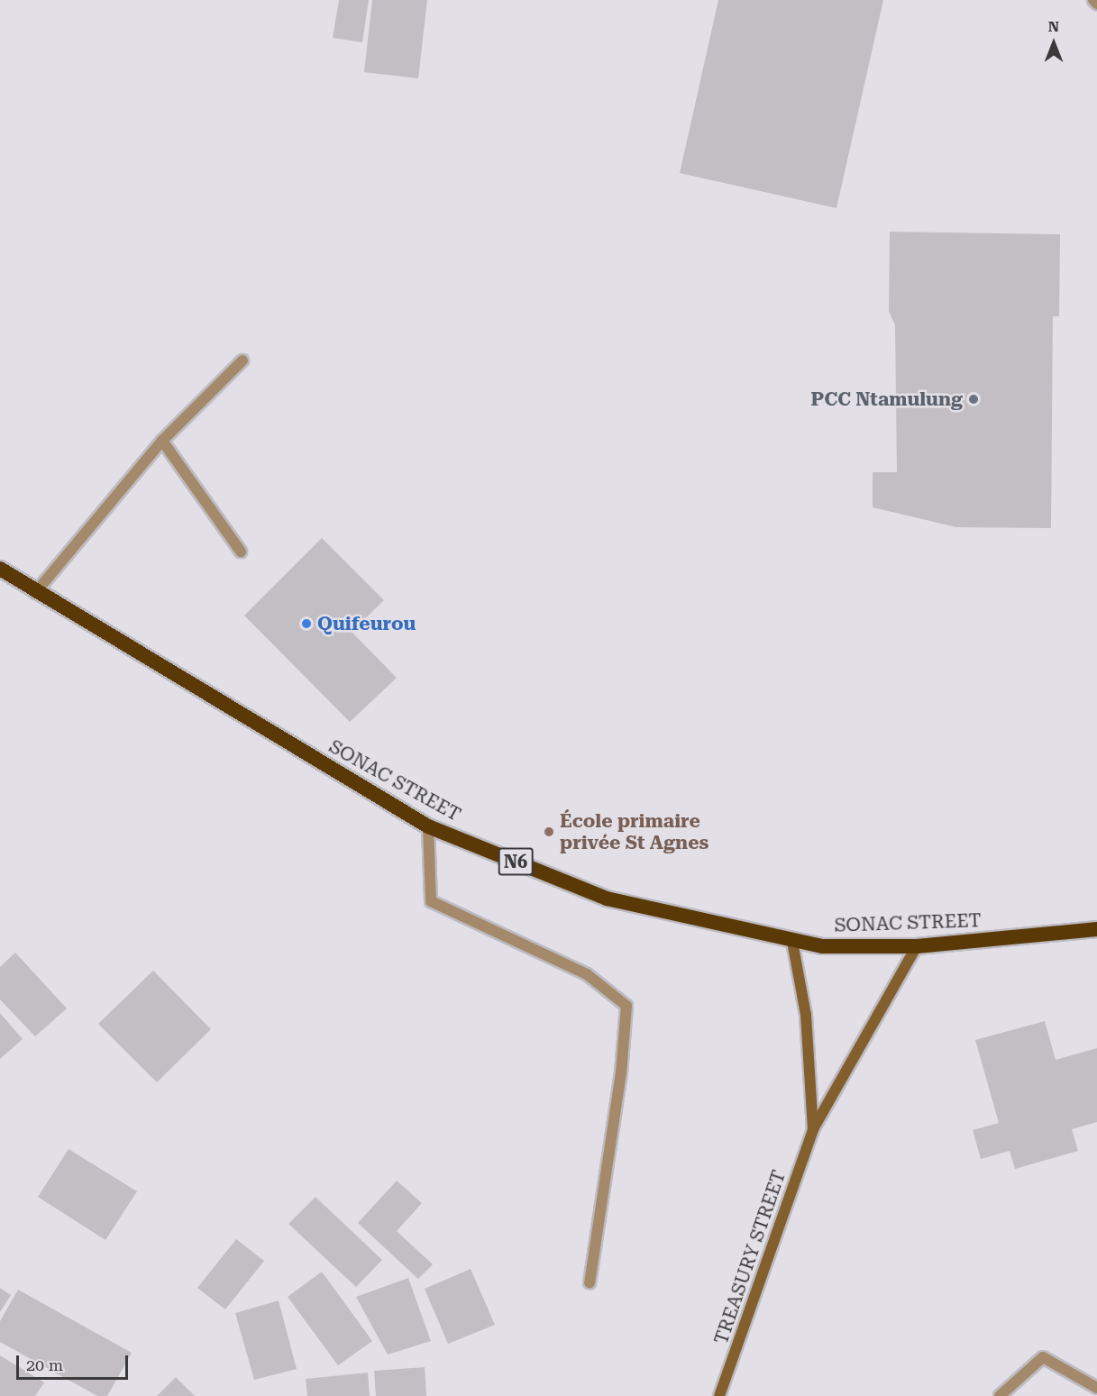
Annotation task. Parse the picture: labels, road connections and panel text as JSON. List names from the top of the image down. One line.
{"streets":{"highway":["SONAC STREET","N6"],"main road":["TREASURY STREET"]},"crossings":[["SONAC STREET","TREASURY STREET"]],"places":["PCC Ntamulung","Quifeurou","École primaire privée St Agnes"],"scale_bar":"20 m","north":"top"}
